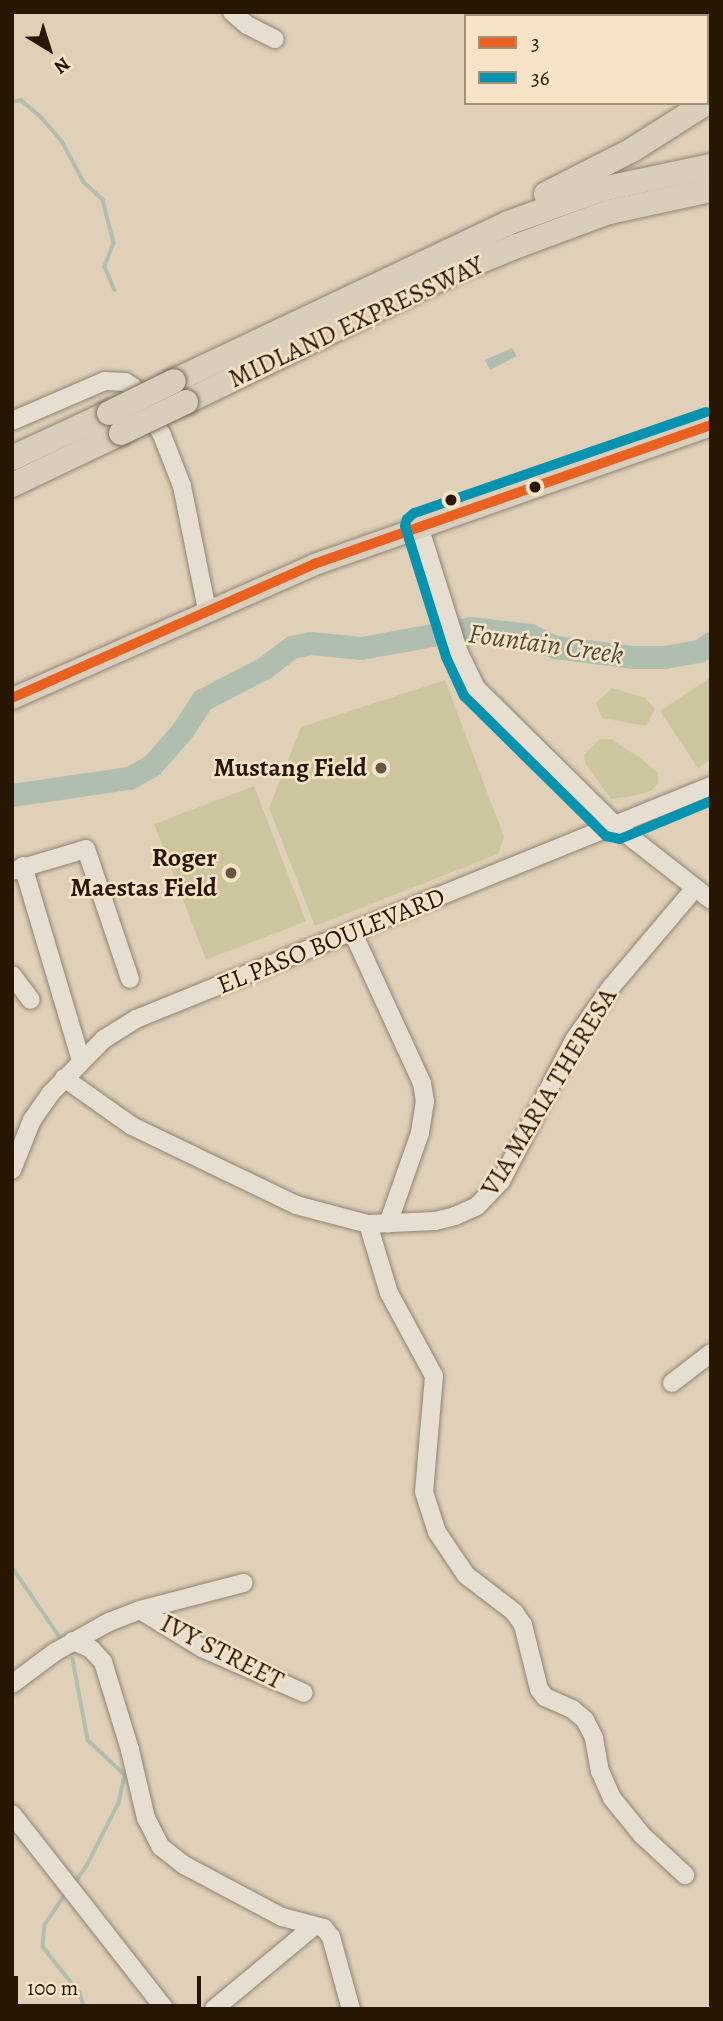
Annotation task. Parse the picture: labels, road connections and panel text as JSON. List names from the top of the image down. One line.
{"streets":{"highway":["MIDLAND EXPRESSWAY"],"street":["EL PASO BOULEVARD","VIA MARIA THERESA","IVY STREET"]},"crossings":[["EL PASO BOULEVARD","VIA MARIA THERESA"]],"water":["Fountain Creek"],"places":["Mustang Field","Roger Maestas Field"],"lines":["transit line 36","transit line 3"],"legend":["3","36"],"scale_bar":"100 m","north":"bottom right"}
